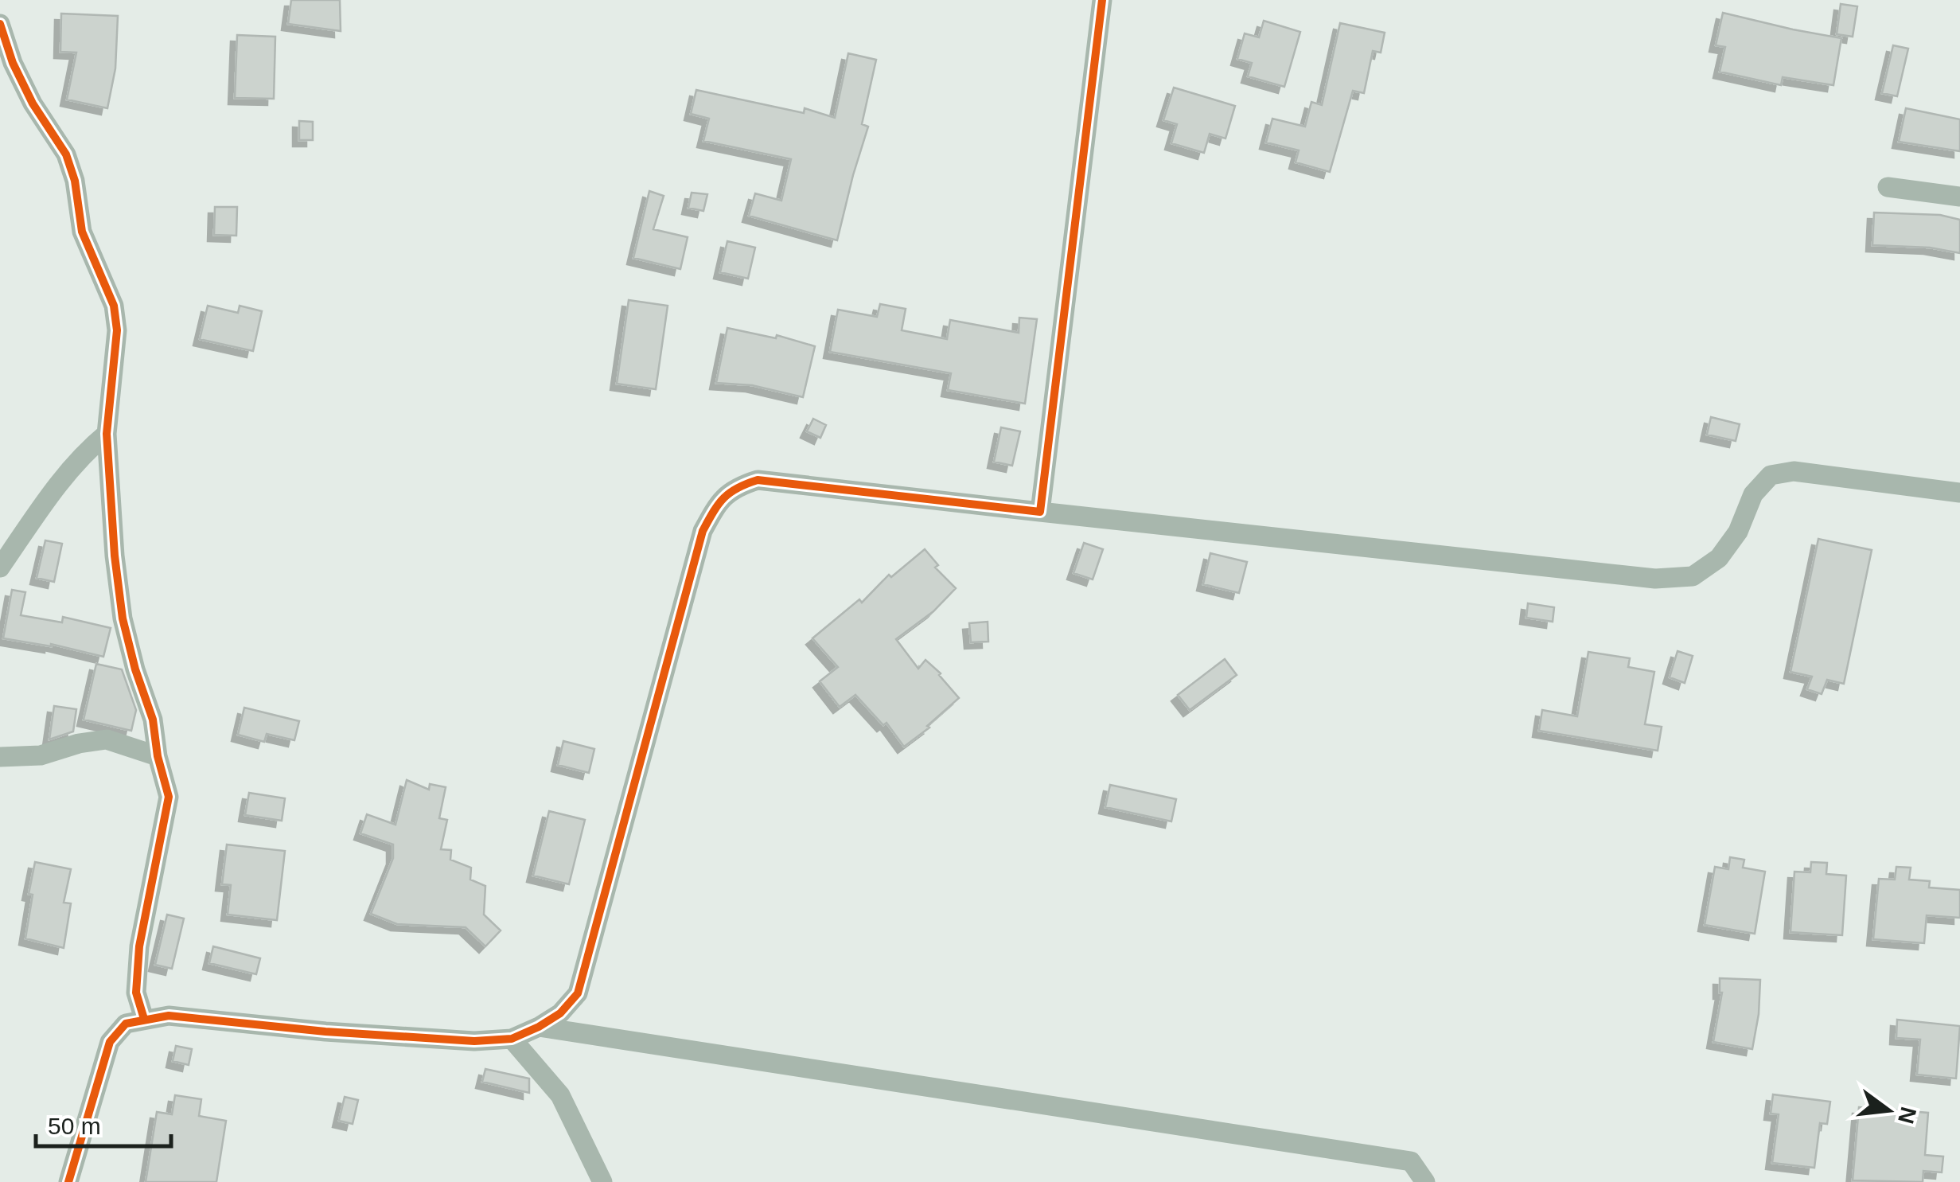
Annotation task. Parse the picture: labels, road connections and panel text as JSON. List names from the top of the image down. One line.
{"scale_bar":"50 m","north":"right"}
